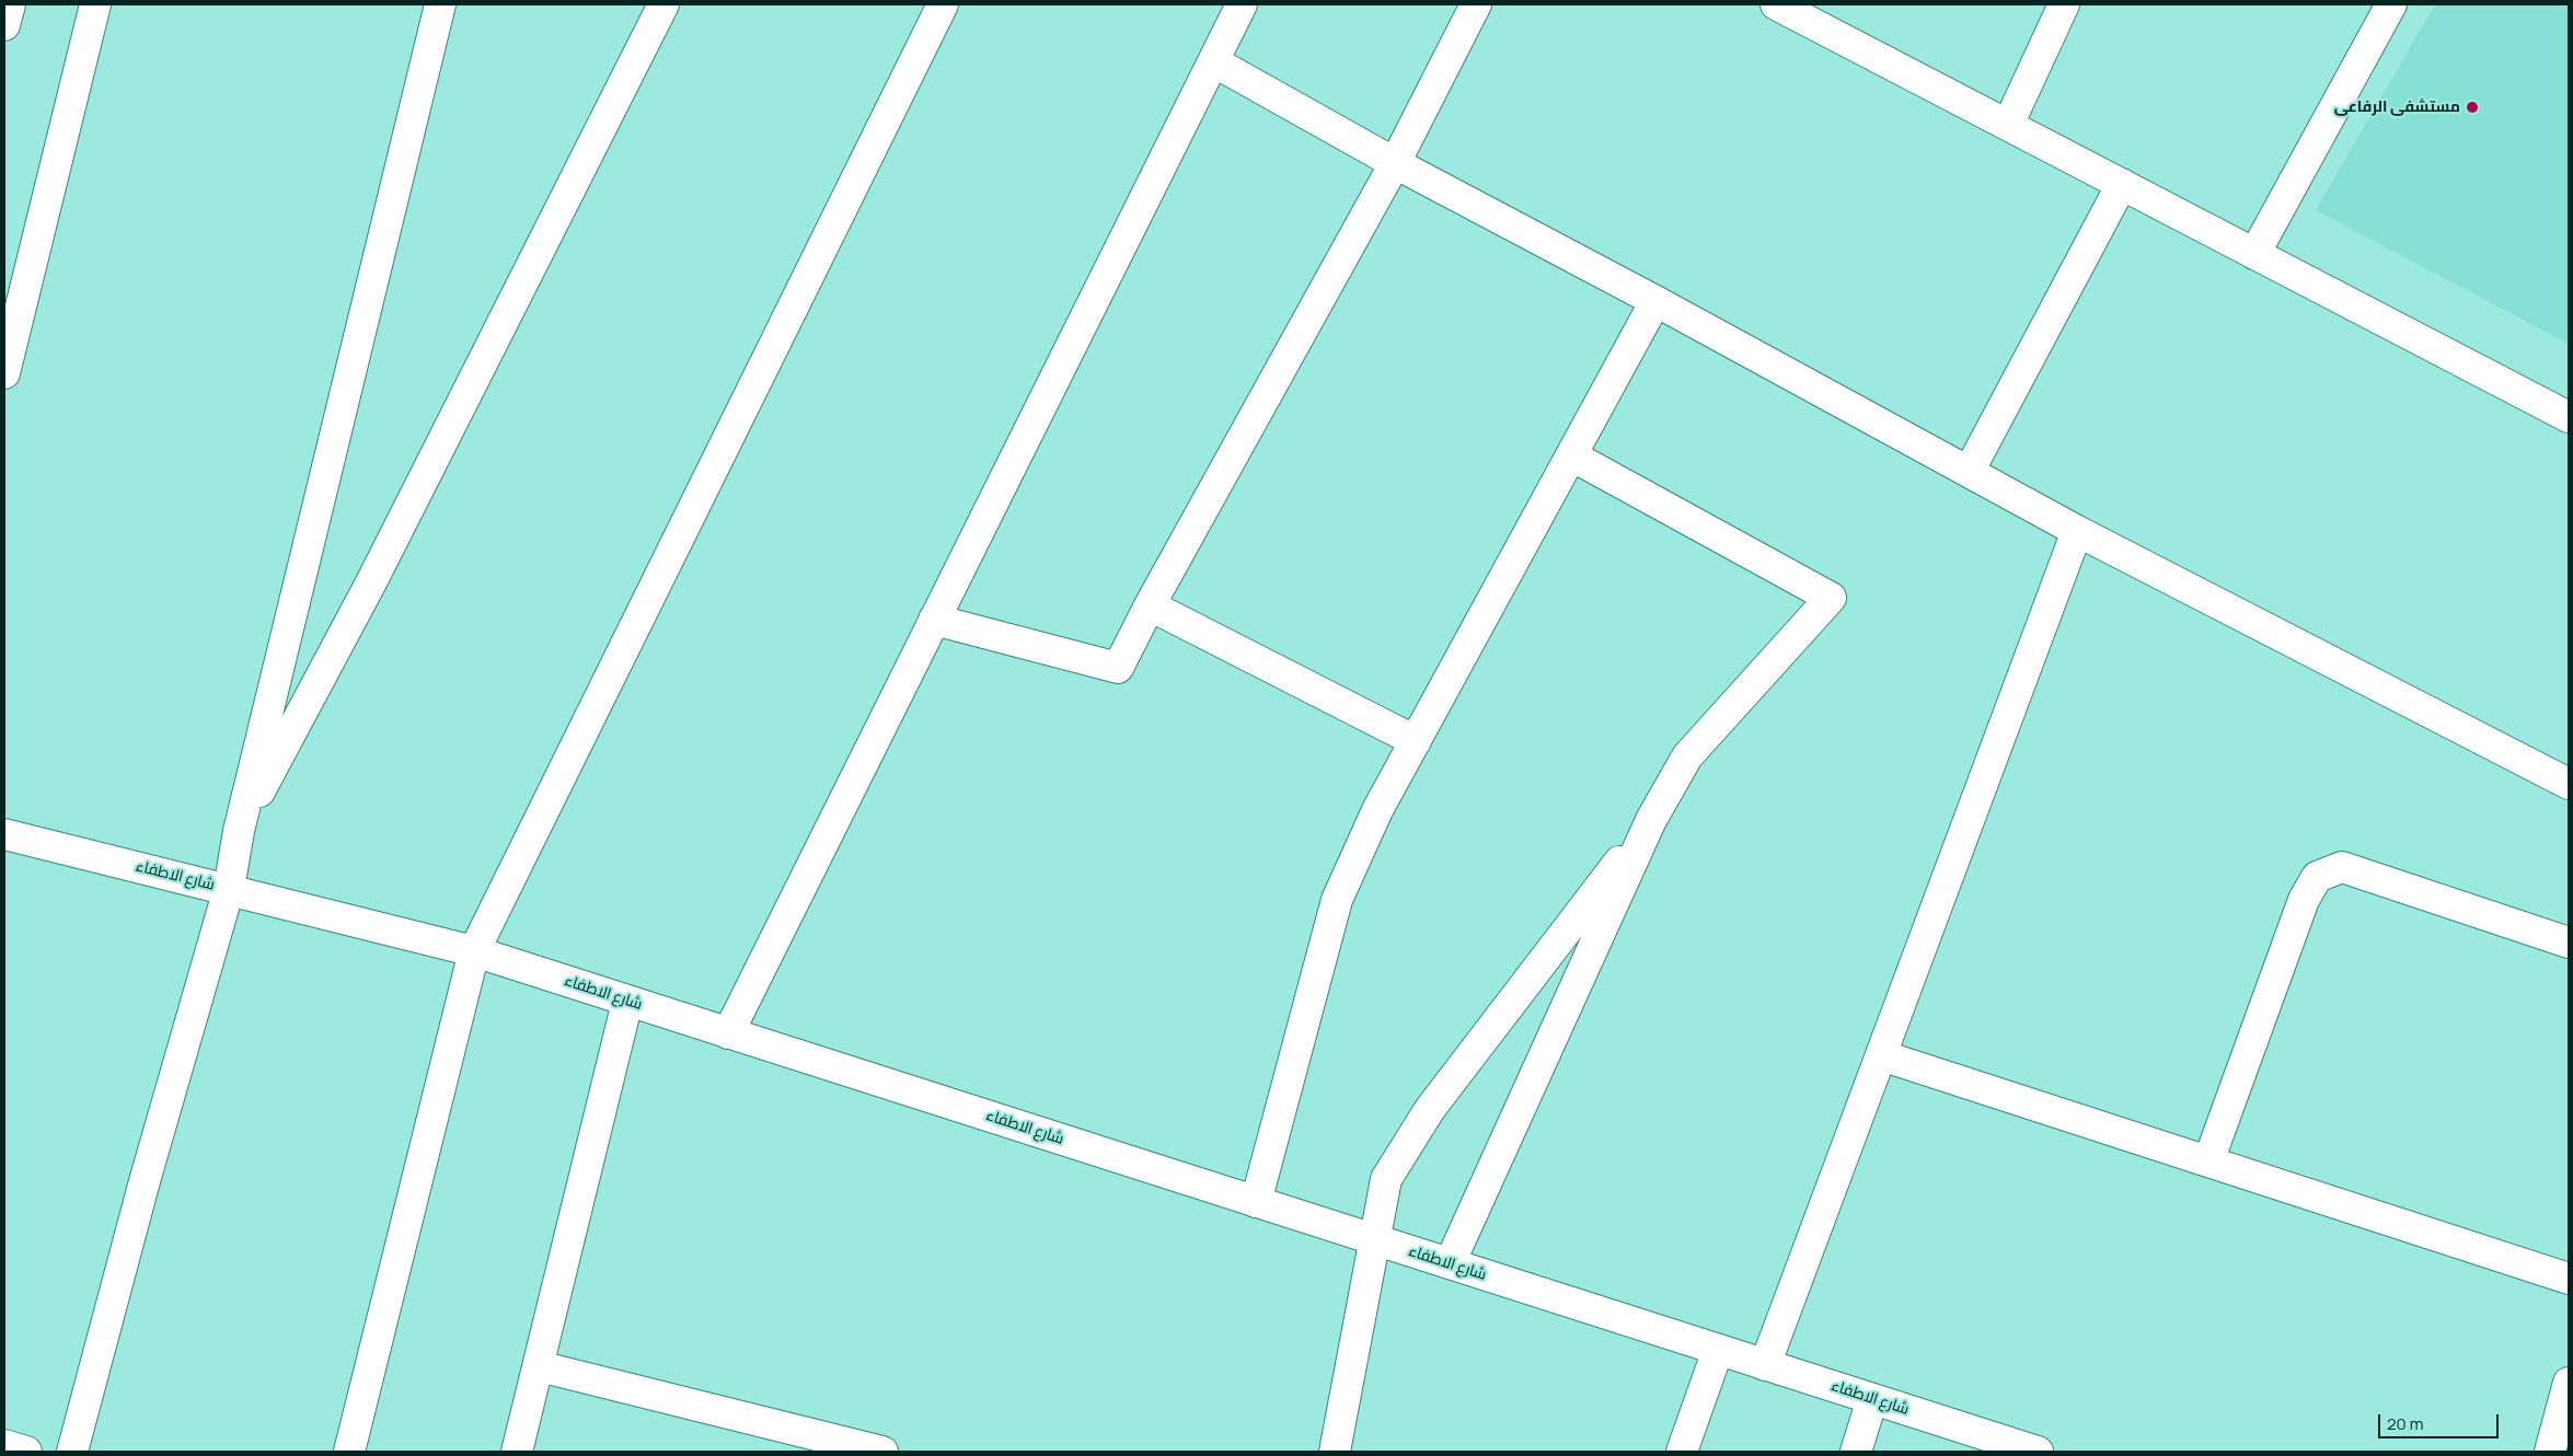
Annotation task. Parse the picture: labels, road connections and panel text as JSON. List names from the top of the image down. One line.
{"streets":{"street":["شارع الاطفاء"]},"places":["مستشفی الرفاعی"],"scale_bar":"20 m"}
